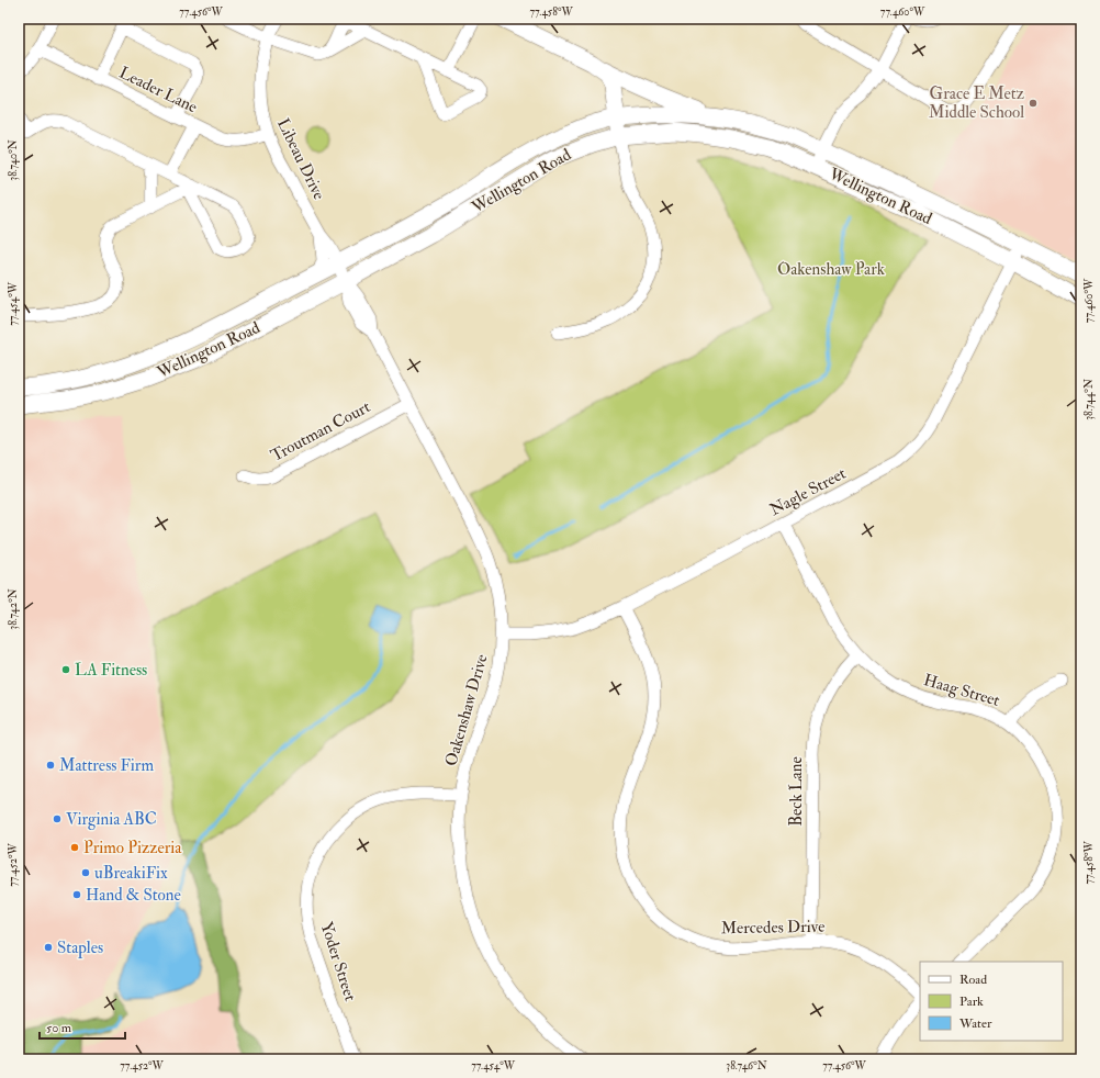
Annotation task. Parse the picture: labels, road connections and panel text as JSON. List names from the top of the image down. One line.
{"streets":{"main road":["Wellington Road"],"street":["Leader Lane","Libeau Drive","Troutman Court","Nagle Street","Haag Street","Oakenshaw Drive","Beck Lane","Mercedes Drive","Yoder Street"]},"crossings":[["Leader Lane","Libeau Drive"],["Libeau Drive","Wellington Road"],["Libeau Drive","Oakenshaw Drive"],["Wellington Road","Nagle Street"],["Wellington Road","Oakenshaw Drive"],["Troutman Court","Oakenshaw Drive"],["Nagle Street","Haag Street"],["Nagle Street","Oakenshaw Drive"],["Nagle Street","Mercedes Drive"],["Haag Street","Beck Lane"],["Oakenshaw Drive","Yoder Street"],["Beck Lane","Mercedes Drive"]],"parks":["Oakenshaw Park"],"places":["Grace E Metz Middle School","LA Fitness","Mattress Firm","Virginia ABC","Primo Pizzeria","uBreakiFix","Hand & Stone","Staples"],"legend":["Road","Park","Water"],"scale_bar":"50 m","coordinates":["77.456°W","77.458°W","77.460°W","38.740°N","77.454°W","38.744°N","38.742°N","77.452°W","38.746°N"]}
